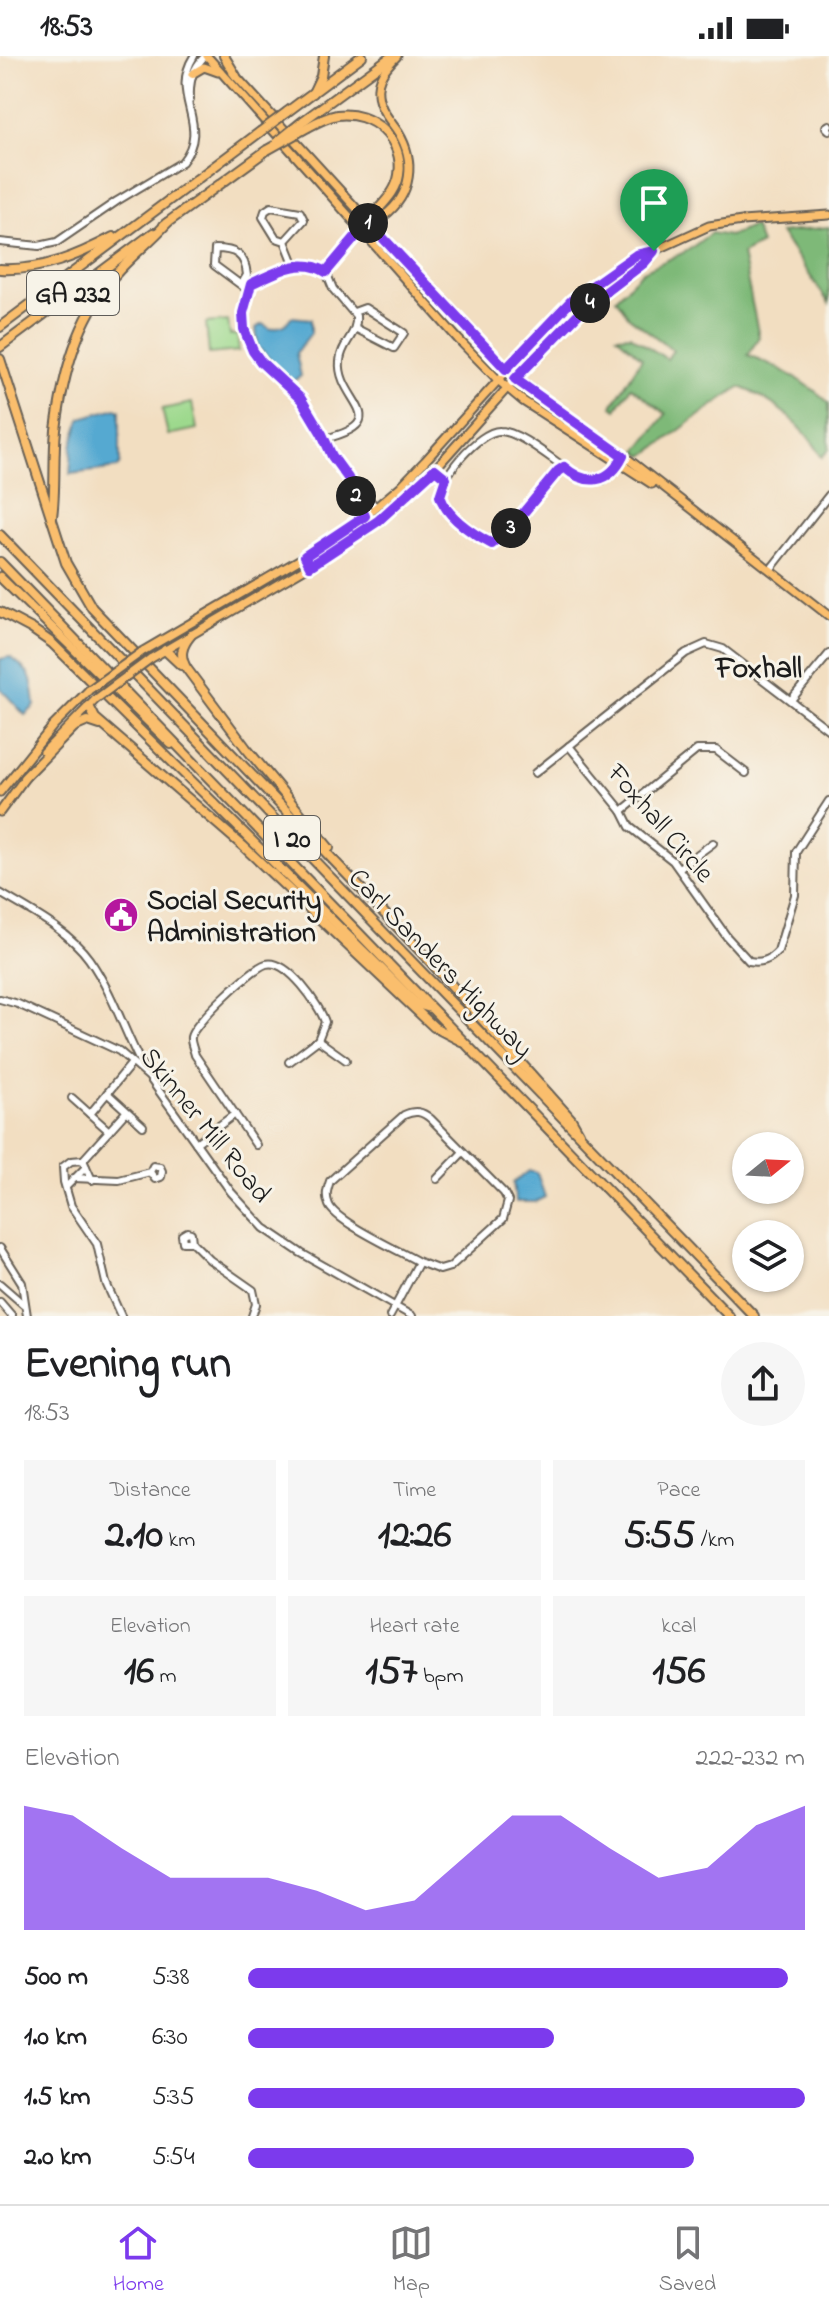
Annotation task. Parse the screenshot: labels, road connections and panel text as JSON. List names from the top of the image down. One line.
{"streets":{"highway":["GA 232","I 20","Carl Sanders Highway"],"street":["Foxhall Circle","Skinner Mill Road"]},"districts":["Foxhall"],"places":{"public building":["Social Security Administration"]},"north":"right","page":{"status":"18:53","pins":["1","4","2","3"],"heading":["Evening run","18:53"],"stats":[["Distance","2.10 km"],["Time","12:26"],["Pace","5:55 /km"],["Elevation","16 m"],["Heart rate","157 bpm"],["kcal","156"]],"chart":["Elevation","222–232 m"],"list":[{"name":"500 m","note":"5:38"},{"name":"1.0 km","note":"6:30"},{"name":"1.5 km","note":"5:35"},{"name":"2.0 km","note":"5:54"}],"tabs":["Home","Map","Saved"]}}
